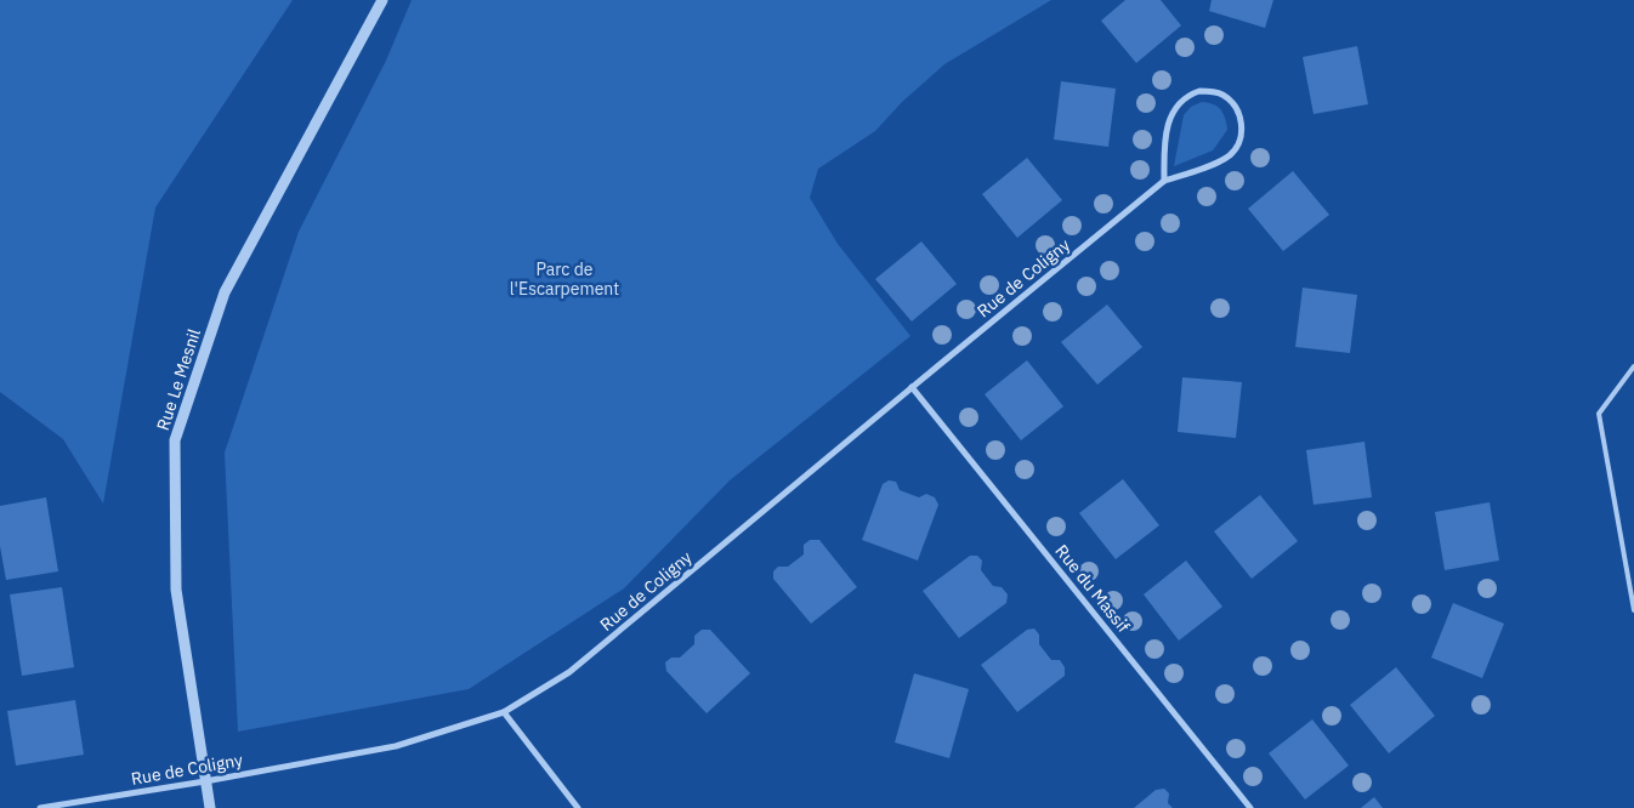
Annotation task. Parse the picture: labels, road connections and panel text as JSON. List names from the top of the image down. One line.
{"streets":{"street":["Rue de Coligny","Rue Le Mesnil","Rue du Massif"]},"crossings":[["Rue de Coligny","Rue Le Mesnil"],["Rue de Coligny","Rue du Massif"]],"parks":["Parc de l'Escarpement"]}
